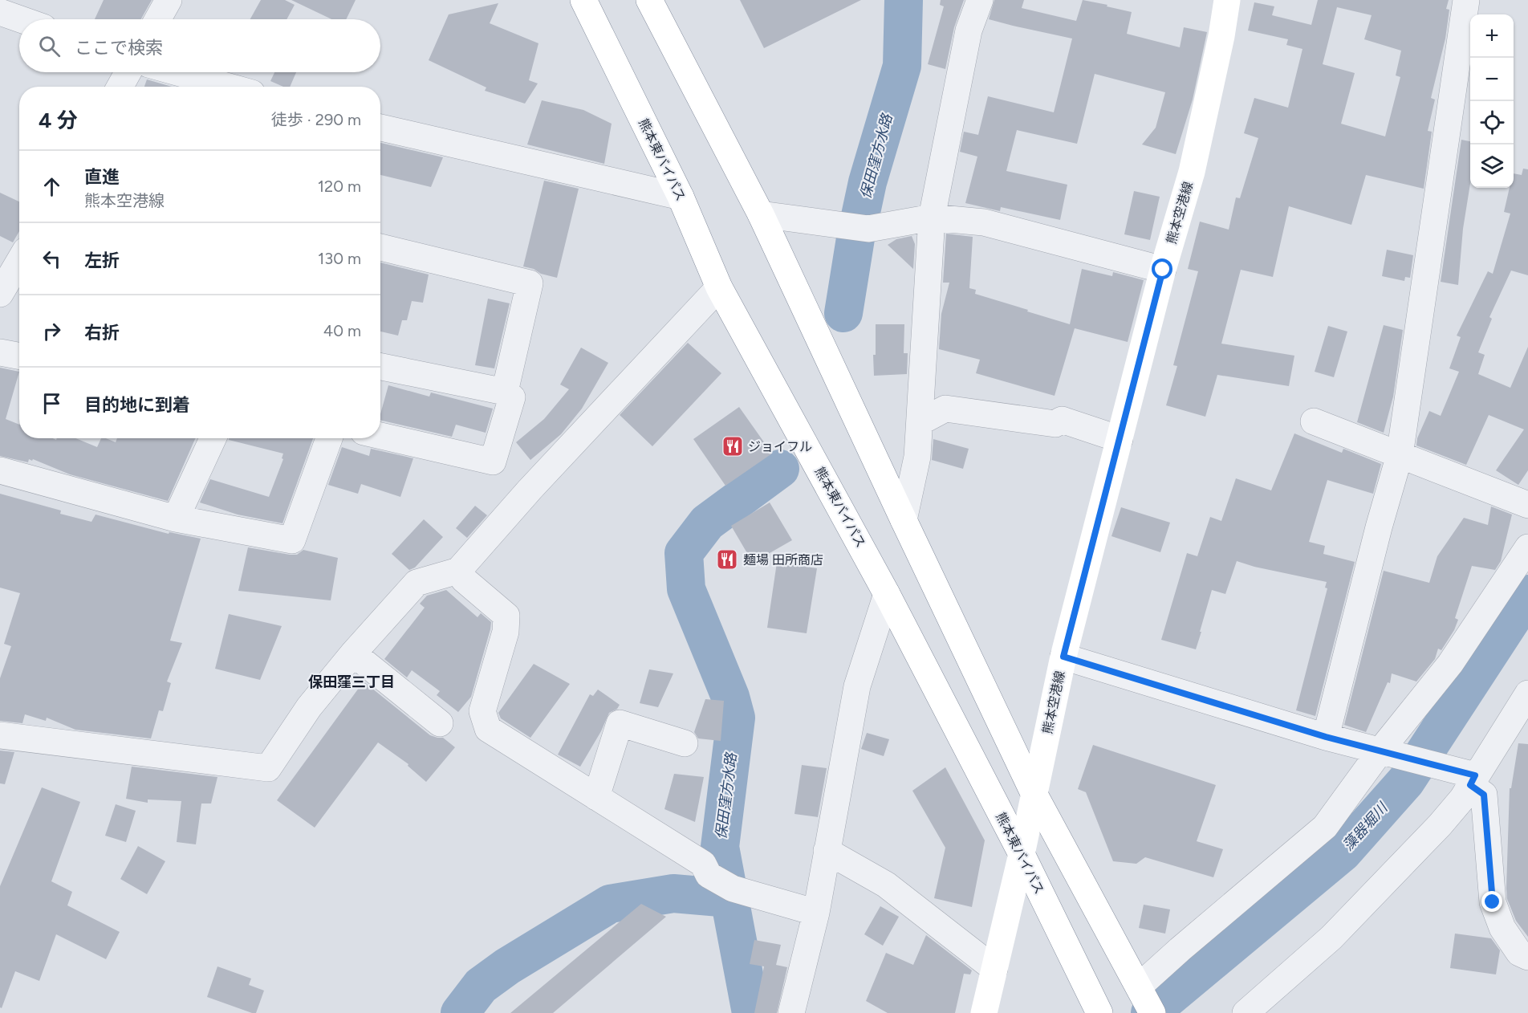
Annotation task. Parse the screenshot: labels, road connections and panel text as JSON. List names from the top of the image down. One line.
{"streets":{"main road":["熊本東バイパス","熊本空港線"]},"crossings":[["熊本東バイパス","熊本空港線"]],"districts":["保田窪三丁目"],"water":["保田窪方水路","藻器堀川"],"places":{"restaurant":["ジョイフル","麺場 田所商店"]},"page":{"map_buttons":["+","−"],"search":"ここで検索","heading":["4 分","徒歩 · 290 m"],"list":[["直進","熊本空港線","120 m"],["左折","130 m"],["右折","40 m"],"目的地に到着"]}}
